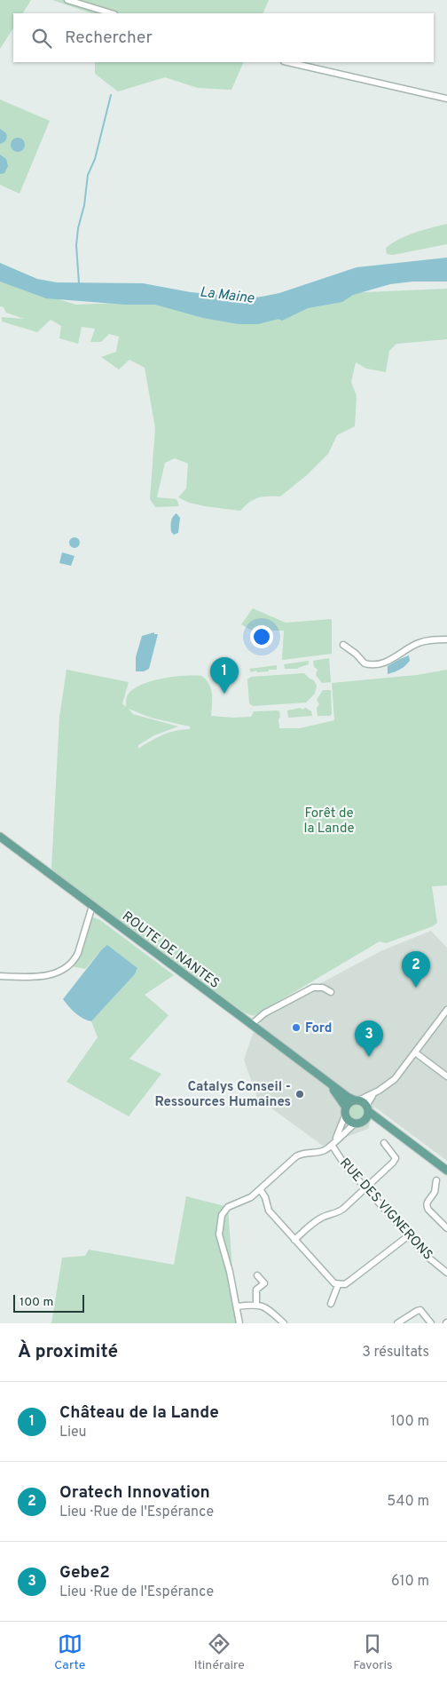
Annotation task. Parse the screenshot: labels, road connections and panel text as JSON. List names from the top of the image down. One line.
{"streets":{"main road":["ROUTE DE NANTES"],"street":["RUE DES VIGNERONS"]},"crossings":[["ROUTE DE NANTES","RUE DES VIGNERONS"]],"water":["La Maine"],"parks":["Forêt de la Lande"],"places":["Ford","Catalys Conseil - Ressources Humaines"],"scale_bar":"100 m","page":{"search":"Rechercher","pins":["1","2","3"],"scale":"100 m","heading":["À proximité","3 résultats"],"list":[{"mark":"1","name":"Château de la Lande","note":"Lieu","value":"100 m"},{"mark":"2","name":"Oratech Innovation","note":"Lieu · Rue de l'Espérance","value":"540 m"},{"mark":"3","name":"Gebe2","note":"Lieu · Rue de l'Espérance","value":"610 m"}],"nav":["Carte","Itinéraire","Favoris"]}}
